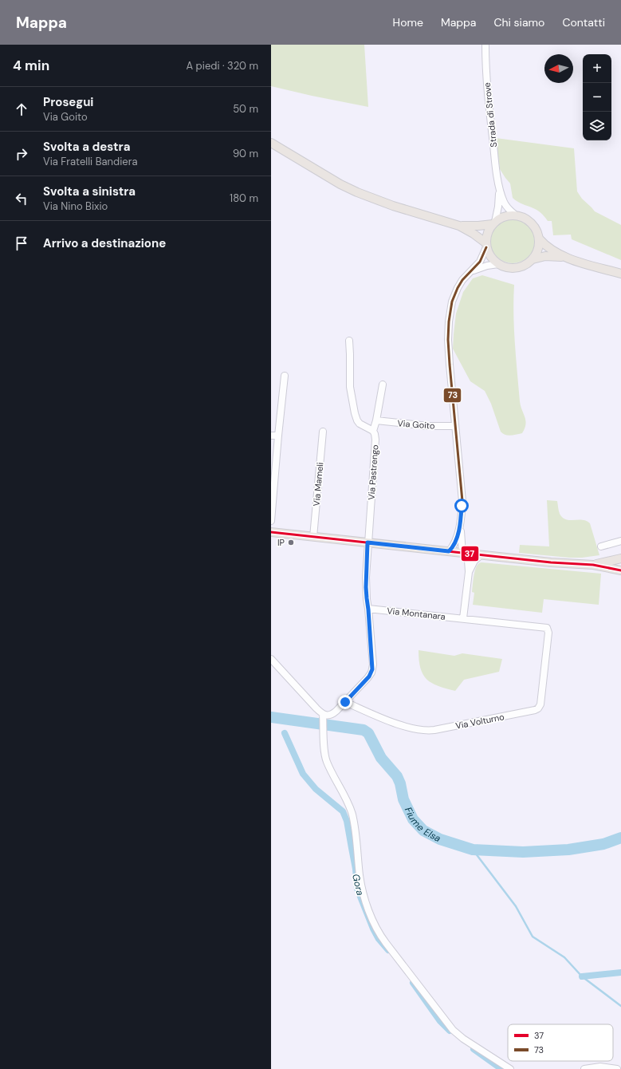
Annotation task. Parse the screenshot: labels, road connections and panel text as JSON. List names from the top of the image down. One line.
{"streets":{"street":["Strada di Strove","Via Goito","Via Pastrengo","Via Mameli","Via Montanara","Via Volturno"]},"crossings":[["Via Goito","Via Pastrengo"],["Via Pastrengo","Via Montanara"],["Via Pastrengo","Via Volturno"],["Via Montanara","Via Volturno"]],"water":["Fiume Elsa","Gora"],"places":["IP"],"lines":["transit line 73","transit line 37"],"legend":["37","73"],"north":"left","page":{"header":"Mappa","nav":["Home","Mappa","Chi siamo","Contatti"],"heading":["4 min","A piedi · 320 m"],"map_buttons":["+","−"],"list":[["Prosegui","Via Goito","50 m"],["Svolta a destra","Via Fratelli Bandiera","90 m"],["Svolta a sinistra","Via Nino Bixio","180 m"],"Arrivo a destinazione"]}}
